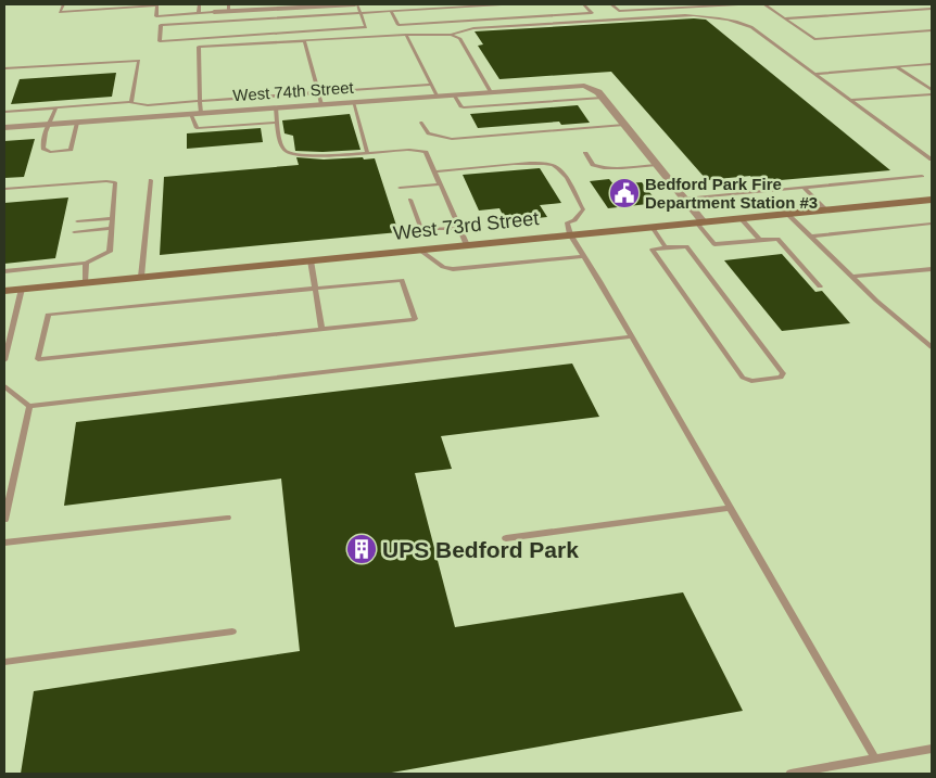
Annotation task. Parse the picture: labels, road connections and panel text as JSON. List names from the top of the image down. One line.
{"streets":{"street":["West 74th Street","West 73rd Street"]},"places":{"public building":["Bedford Park Fire Department Station #3"],"building":["UPS Bedford Park"]}}
